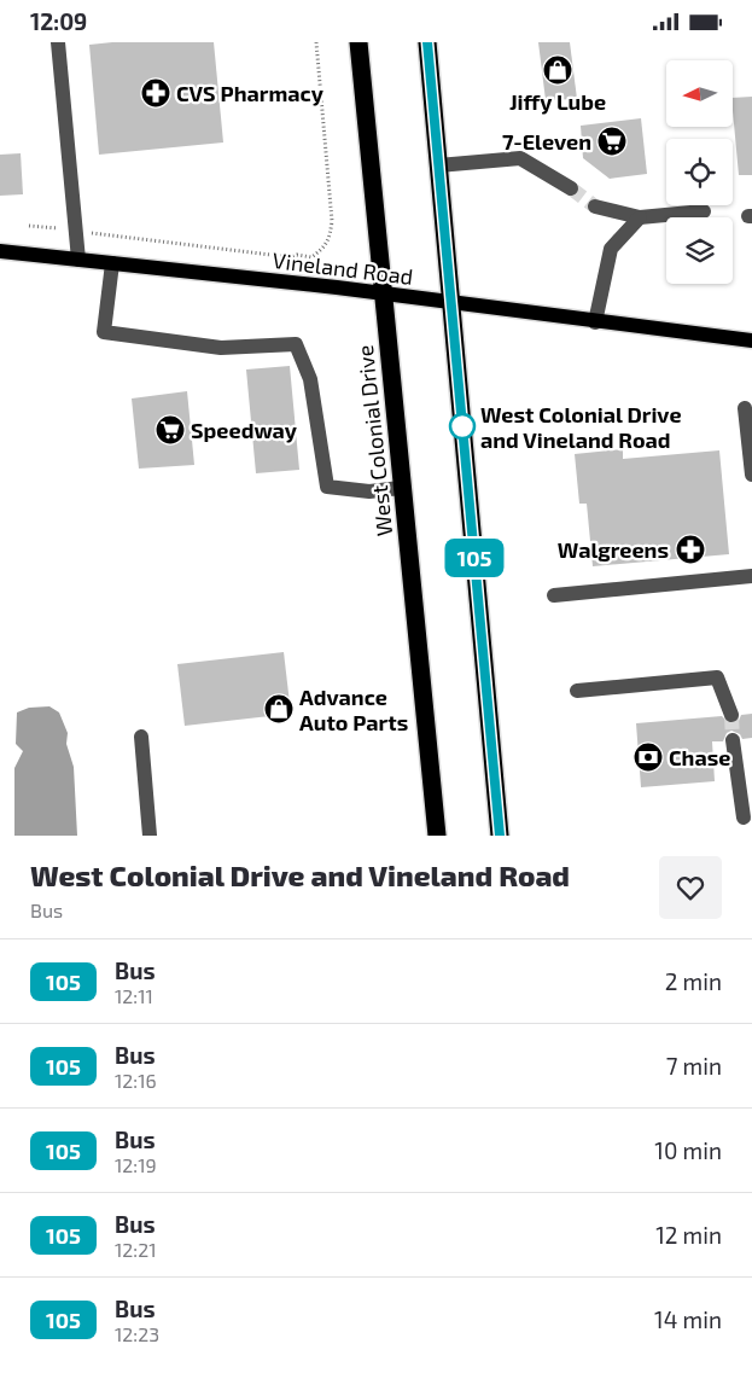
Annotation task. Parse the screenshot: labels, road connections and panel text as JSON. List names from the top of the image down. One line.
{"streets":{"highway":["West Colonial Drive"],"main road":["Vineland Road"]},"crossings":[["Vineland Road","West Colonial Drive"]],"places":{"shop":["Jiffy Lube","Advance Auto Parts"],"pharmacy":["CVS Pharmacy","Walgreens"],"supermarket":["7-Eleven","Speedway"],"other":["West Colonial Drive and Vineland Road"],"bank":["Chase"]},"lines":["bus line 105"],"north":"left","page":{"status":"12:09","on_map":"105","heading":["West Colonial Drive and Vineland Road","Bus"],"list":[{"mark":"105","name":"Bus","note":"12:11","value":"2 min"},{"mark":"105","name":"Bus","note":"12:16","value":"7 min"},{"mark":"105","name":"Bus","note":"12:19","value":"10 min"},{"mark":"105","name":"Bus","note":"12:21","value":"12 min"},{"mark":"105","name":"Bus","note":"12:23","value":"14 min"}]}}
